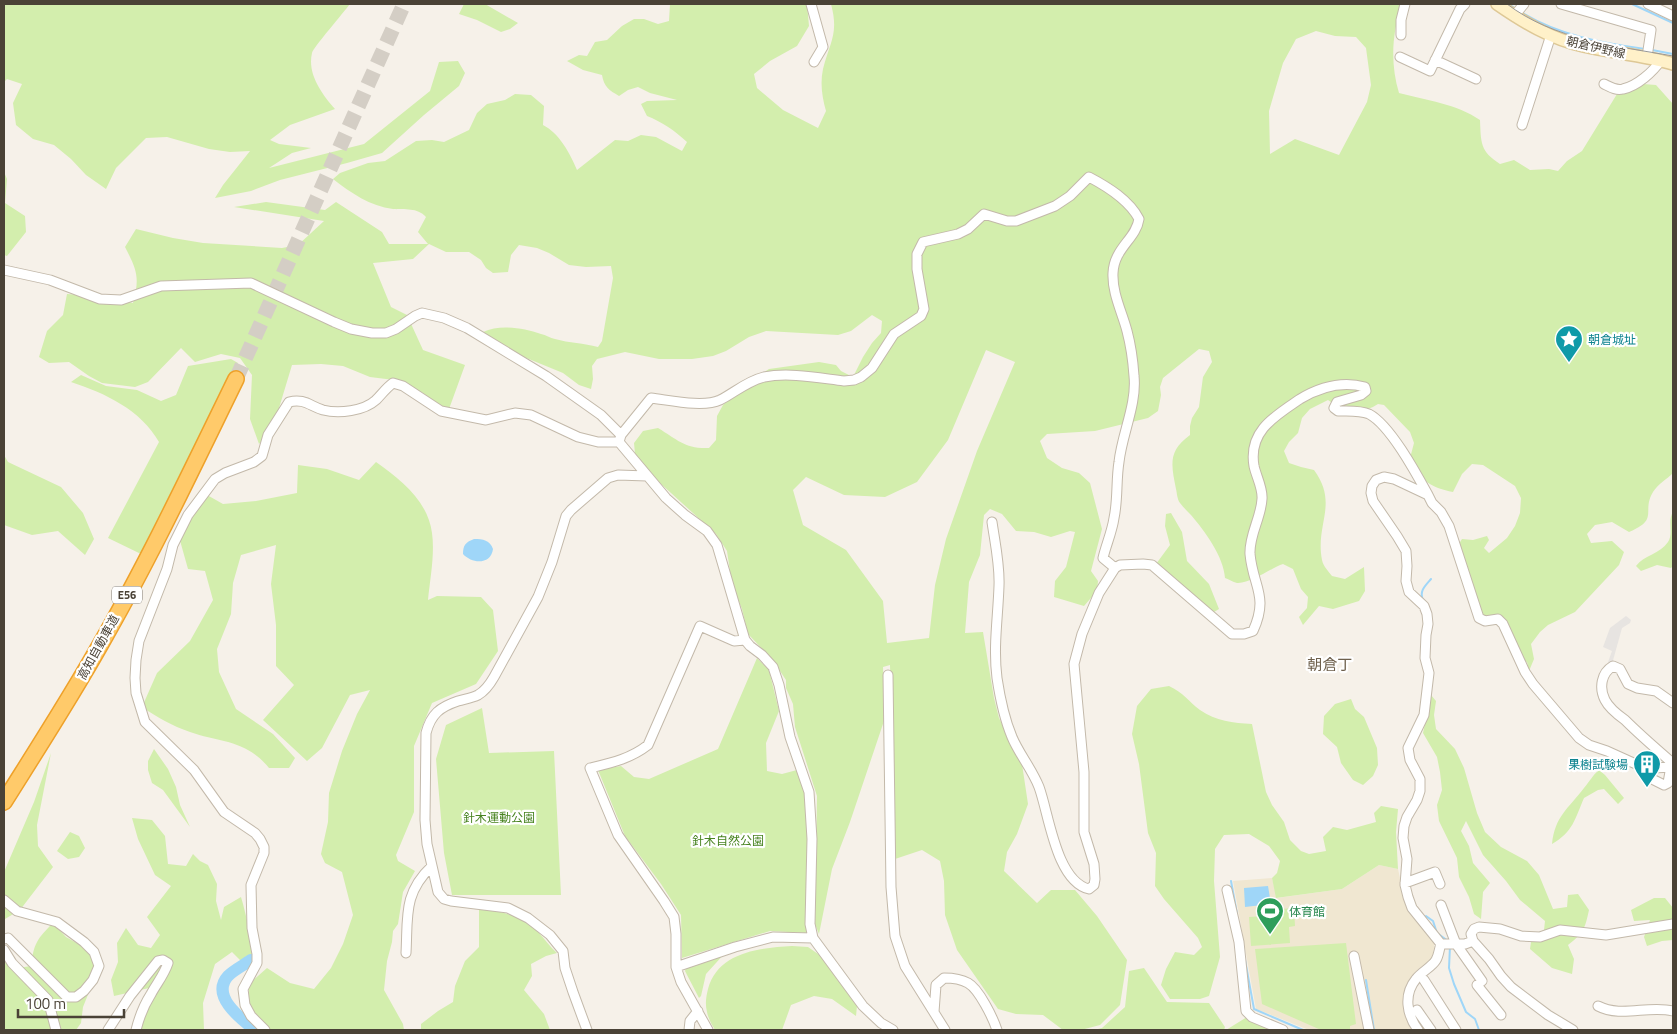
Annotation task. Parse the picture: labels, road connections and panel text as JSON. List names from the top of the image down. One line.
{"streets":{"highway":["E56","高知自動車道"],"main road":["朝倉伊野線"]},"districts":["朝倉丁"],"parks":["針木運動公園","針木自然公園"],"places":{"place":["朝倉城址"],"building":["果樹試験場"],"sports":["体育館"]},"scale_bar":"100 m"}
